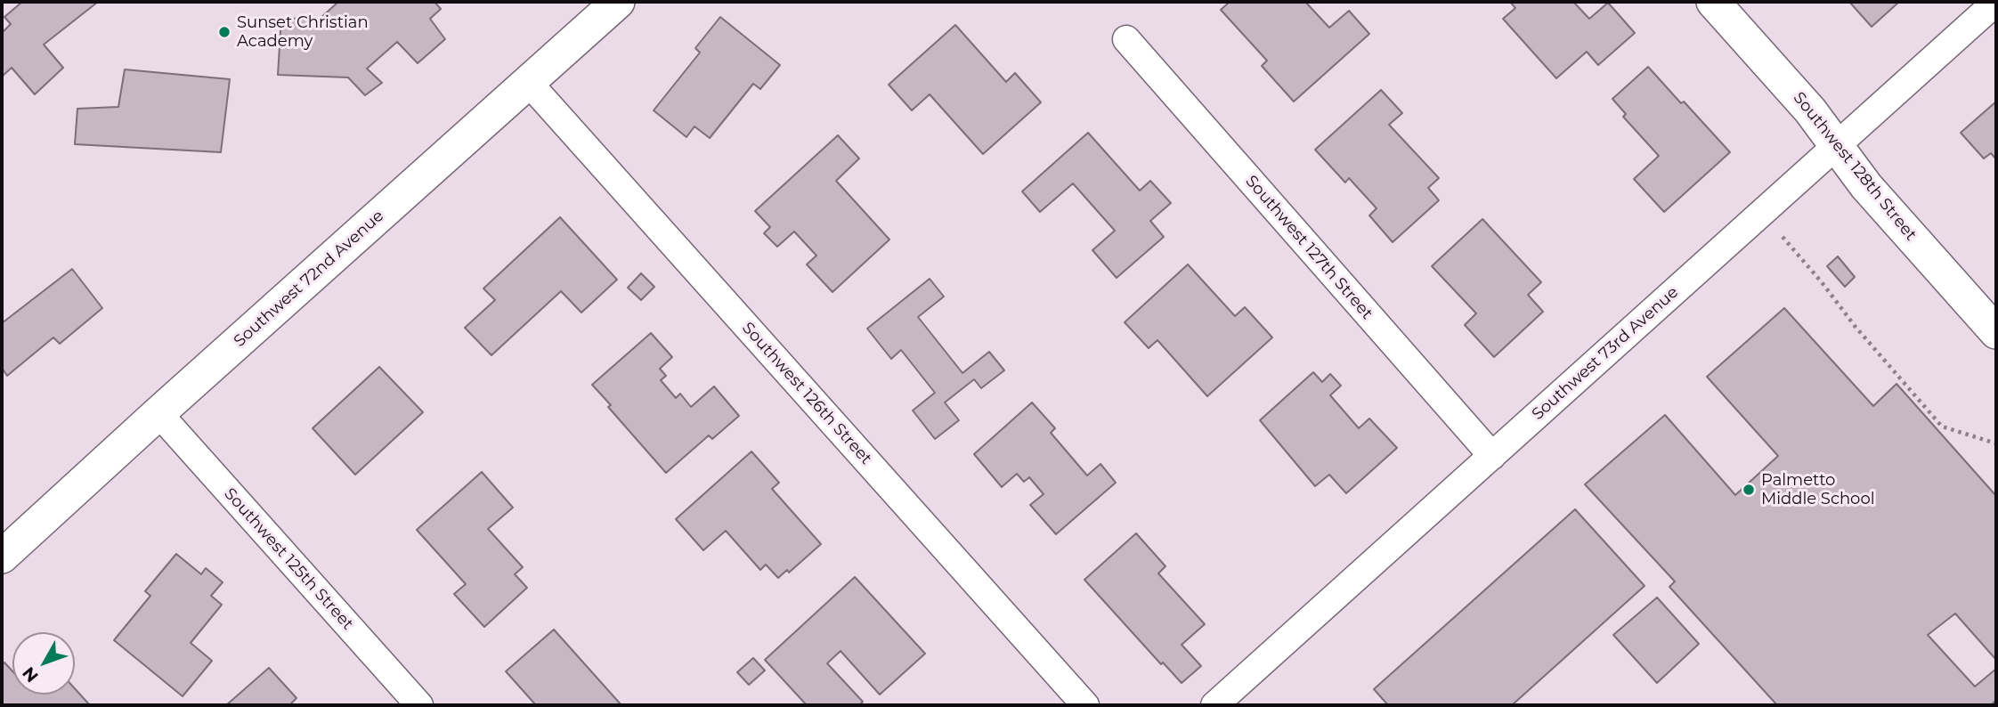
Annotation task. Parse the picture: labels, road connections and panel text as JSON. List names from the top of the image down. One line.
{"streets":{"street":["Southwest 128th Street","Southwest 127th Street","Southwest 72nd Avenue","Southwest 73rd Avenue","Southwest 126th Street","Southwest 125th Street"]},"crossings":[["Southwest 128th Street","Southwest 73rd Avenue"],["Southwest 127th Street","Southwest 73rd Avenue"],["Southwest 72nd Avenue","Southwest 126th Street"],["Southwest 72nd Avenue","Southwest 125th Street"]],"places":["Sunset Christian Academy","Palmetto Middle School"],"north":"bottom left"}
